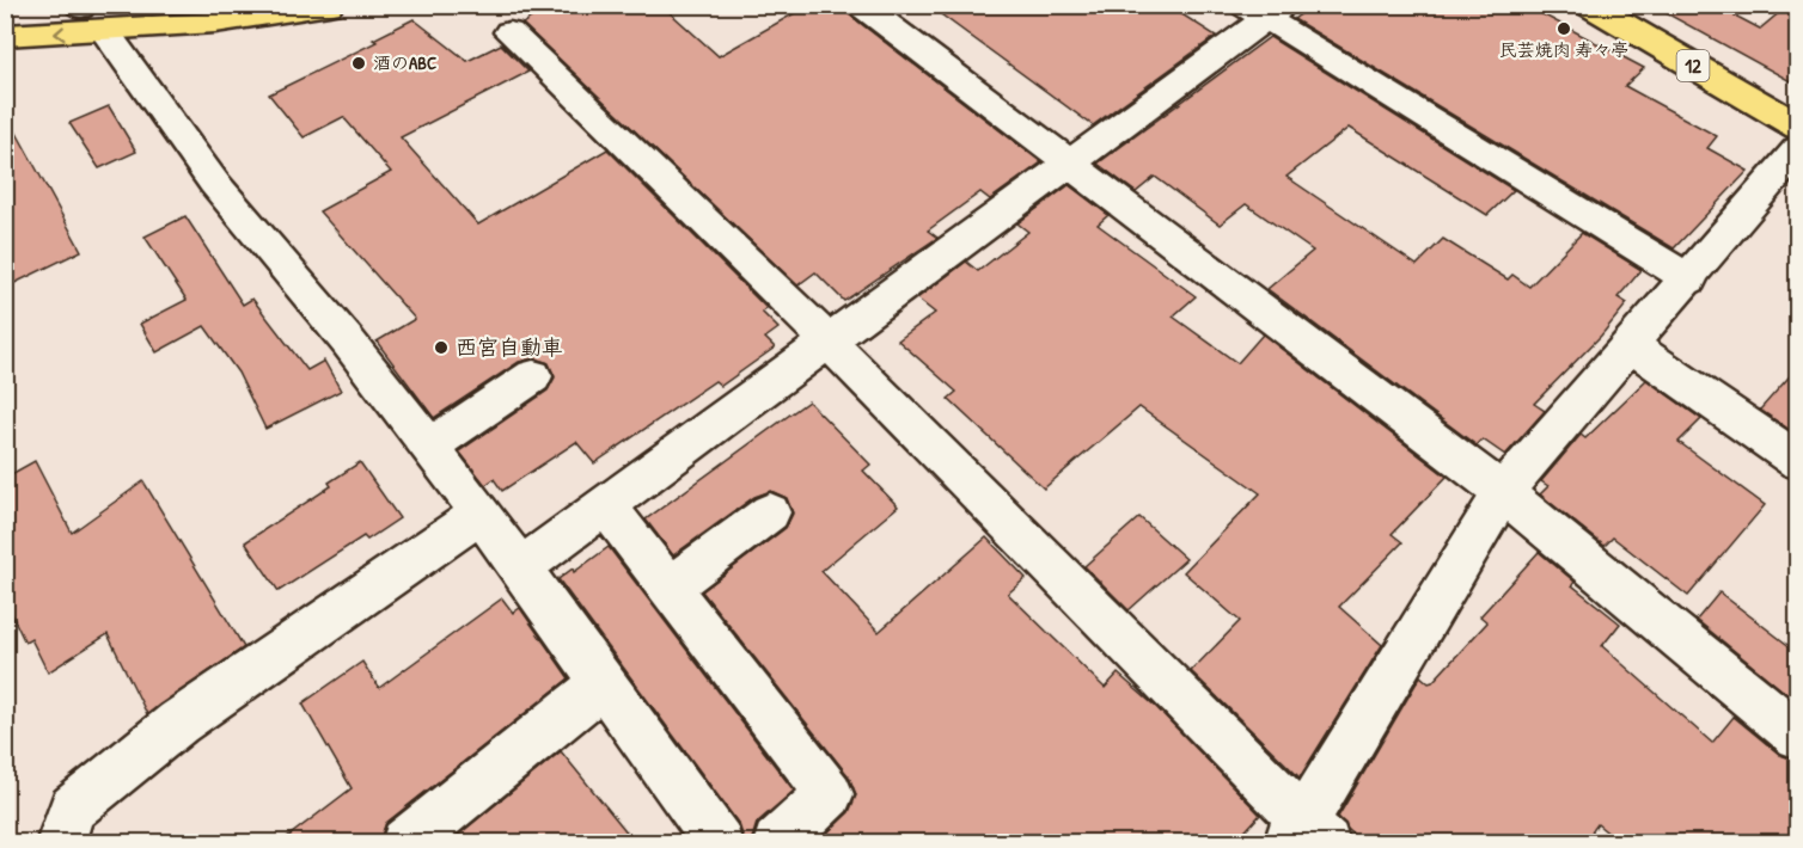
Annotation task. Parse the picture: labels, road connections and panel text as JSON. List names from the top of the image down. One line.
{"streets":{"main road":["12"]},"places":["民芸焼肉 寿々亭","酒のABC","西宮自動車"]}
